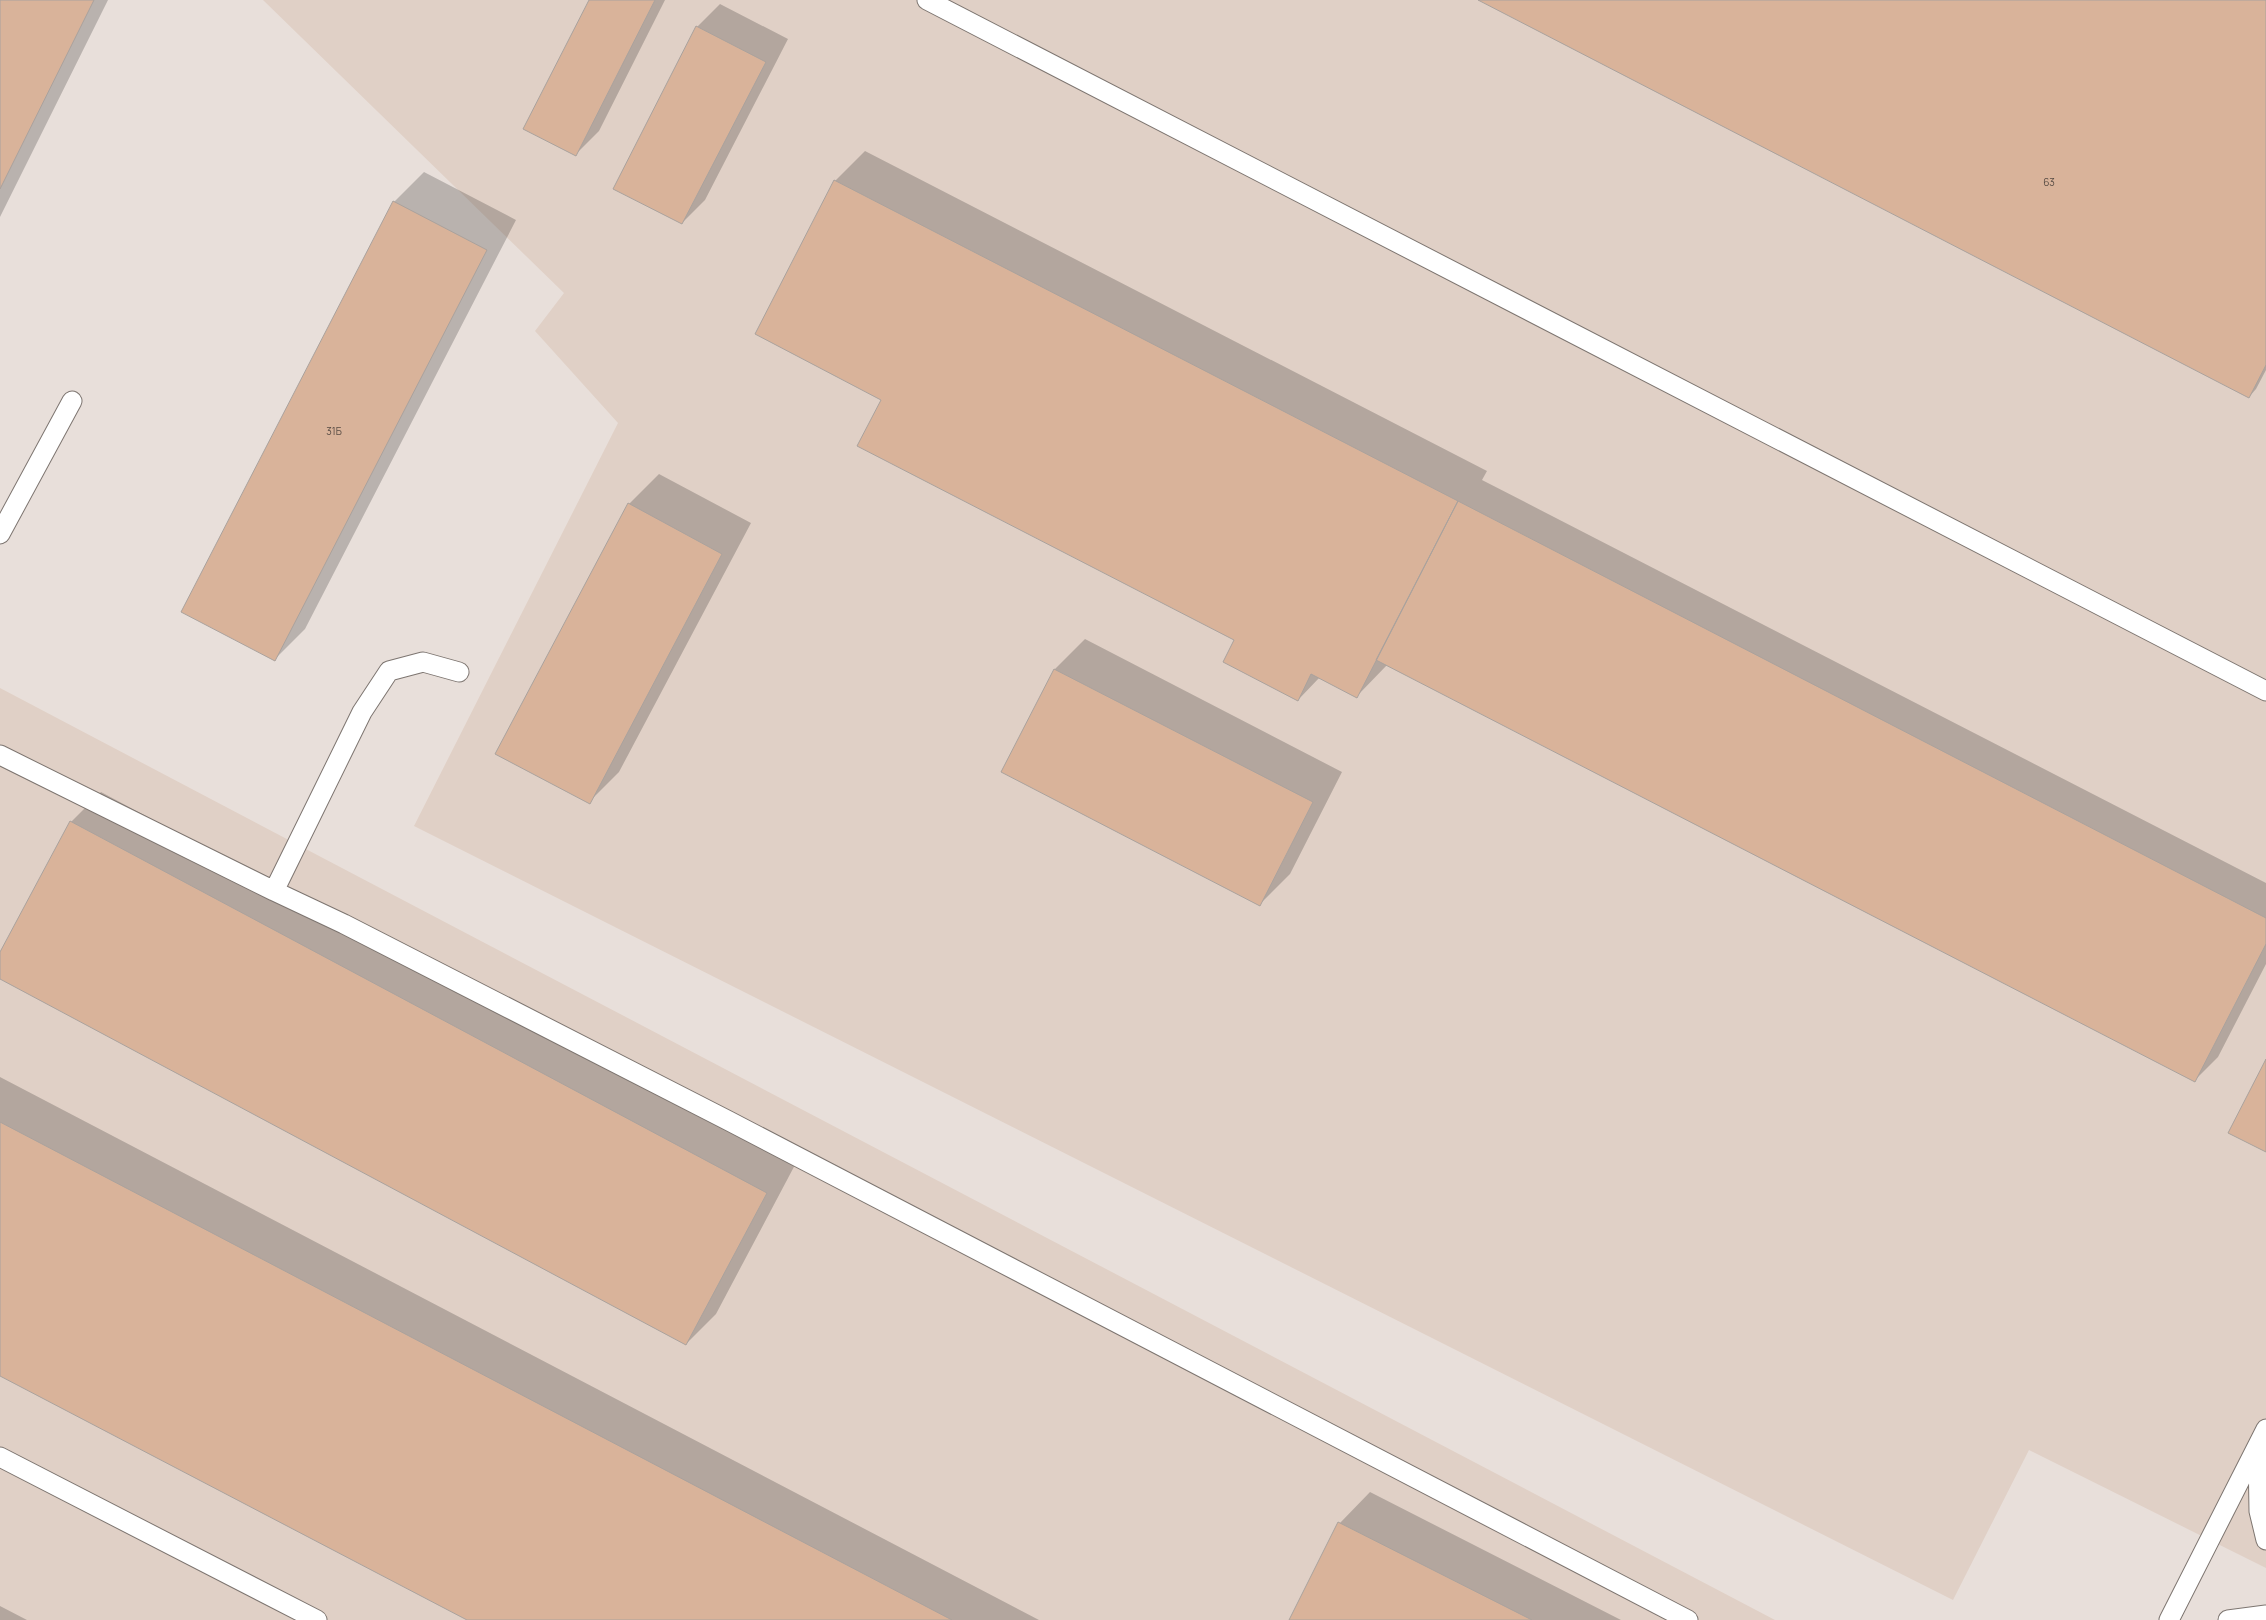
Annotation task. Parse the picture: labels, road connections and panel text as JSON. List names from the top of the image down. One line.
{"house_numbers":["63","31Б"]}
